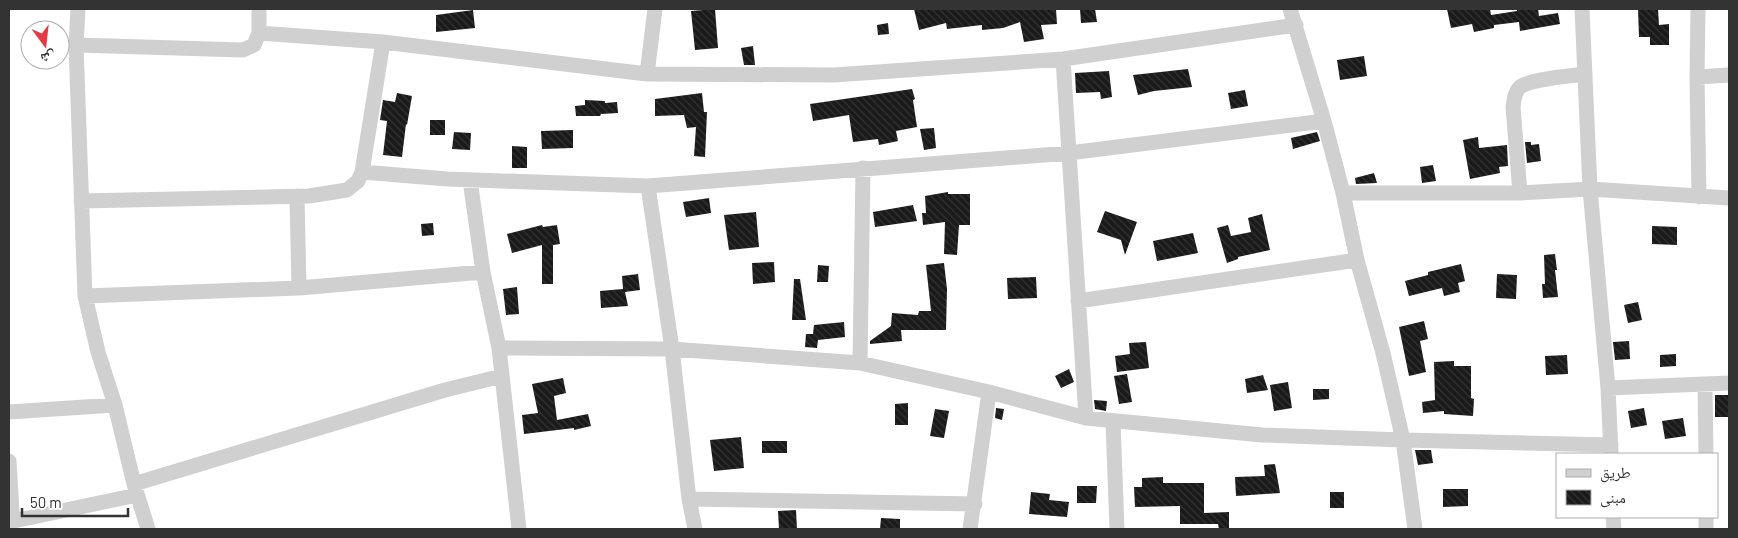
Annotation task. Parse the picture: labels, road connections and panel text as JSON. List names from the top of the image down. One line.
{"legend":["طريق","مبنى"],"scale_bar":"50 m","north":"bottom"}
